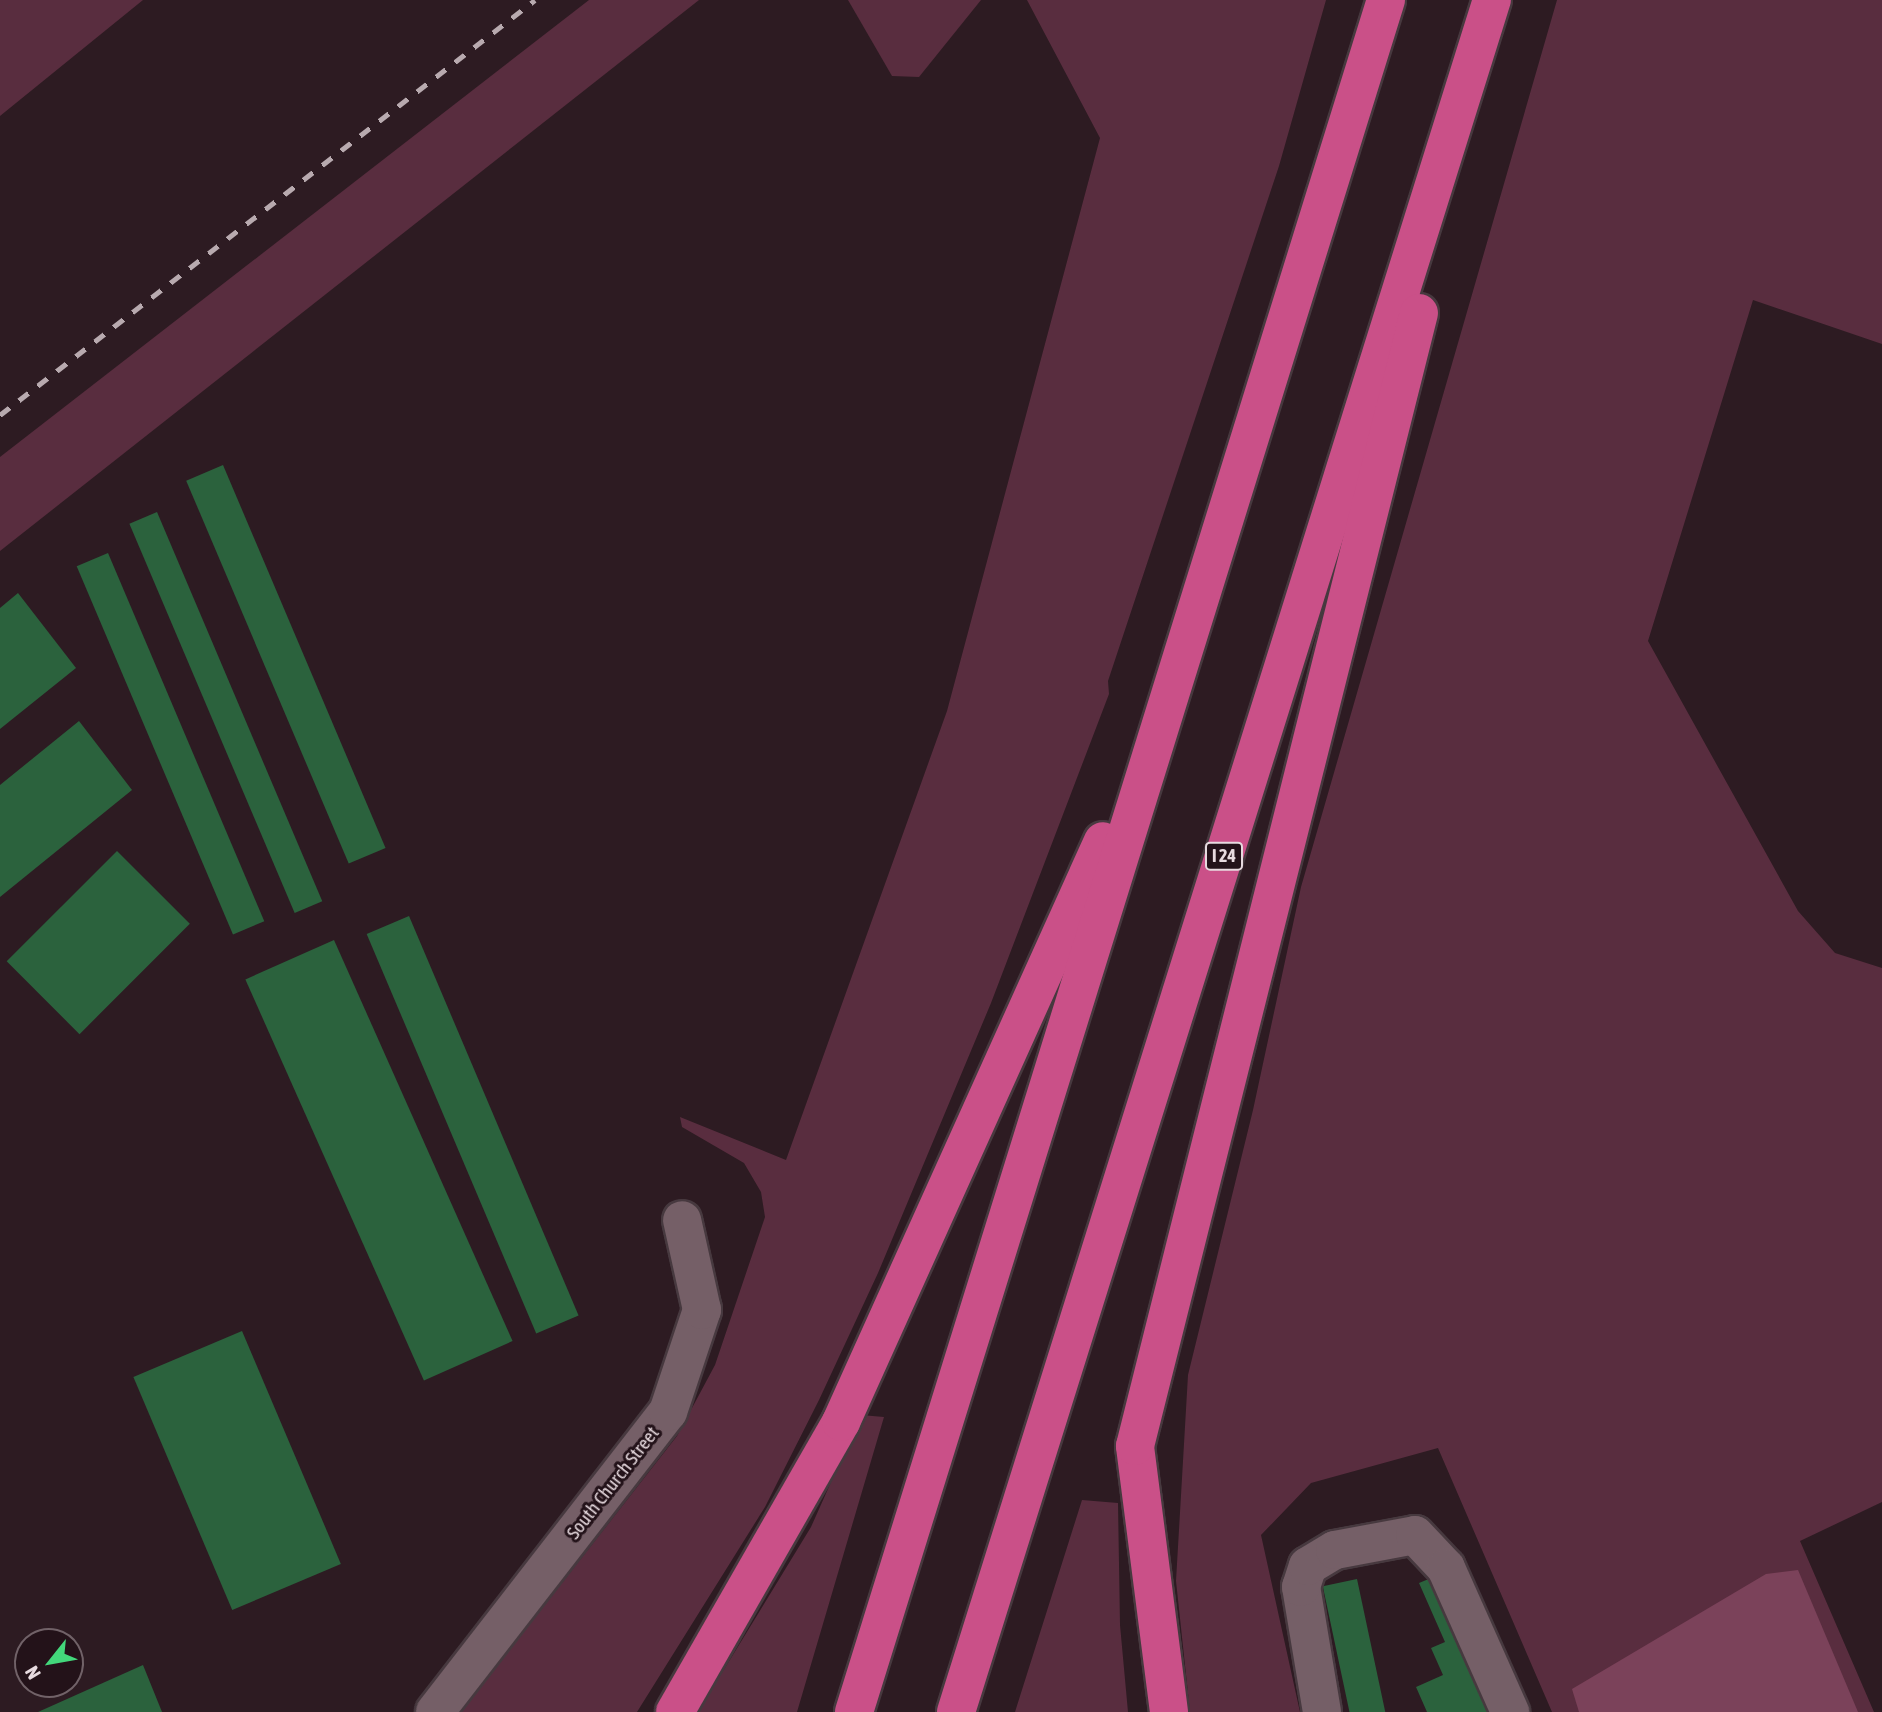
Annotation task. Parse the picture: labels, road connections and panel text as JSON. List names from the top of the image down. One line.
{"streets":{"highway":["I 24"],"street":["South Church Street"]},"north":"bottom left"}
